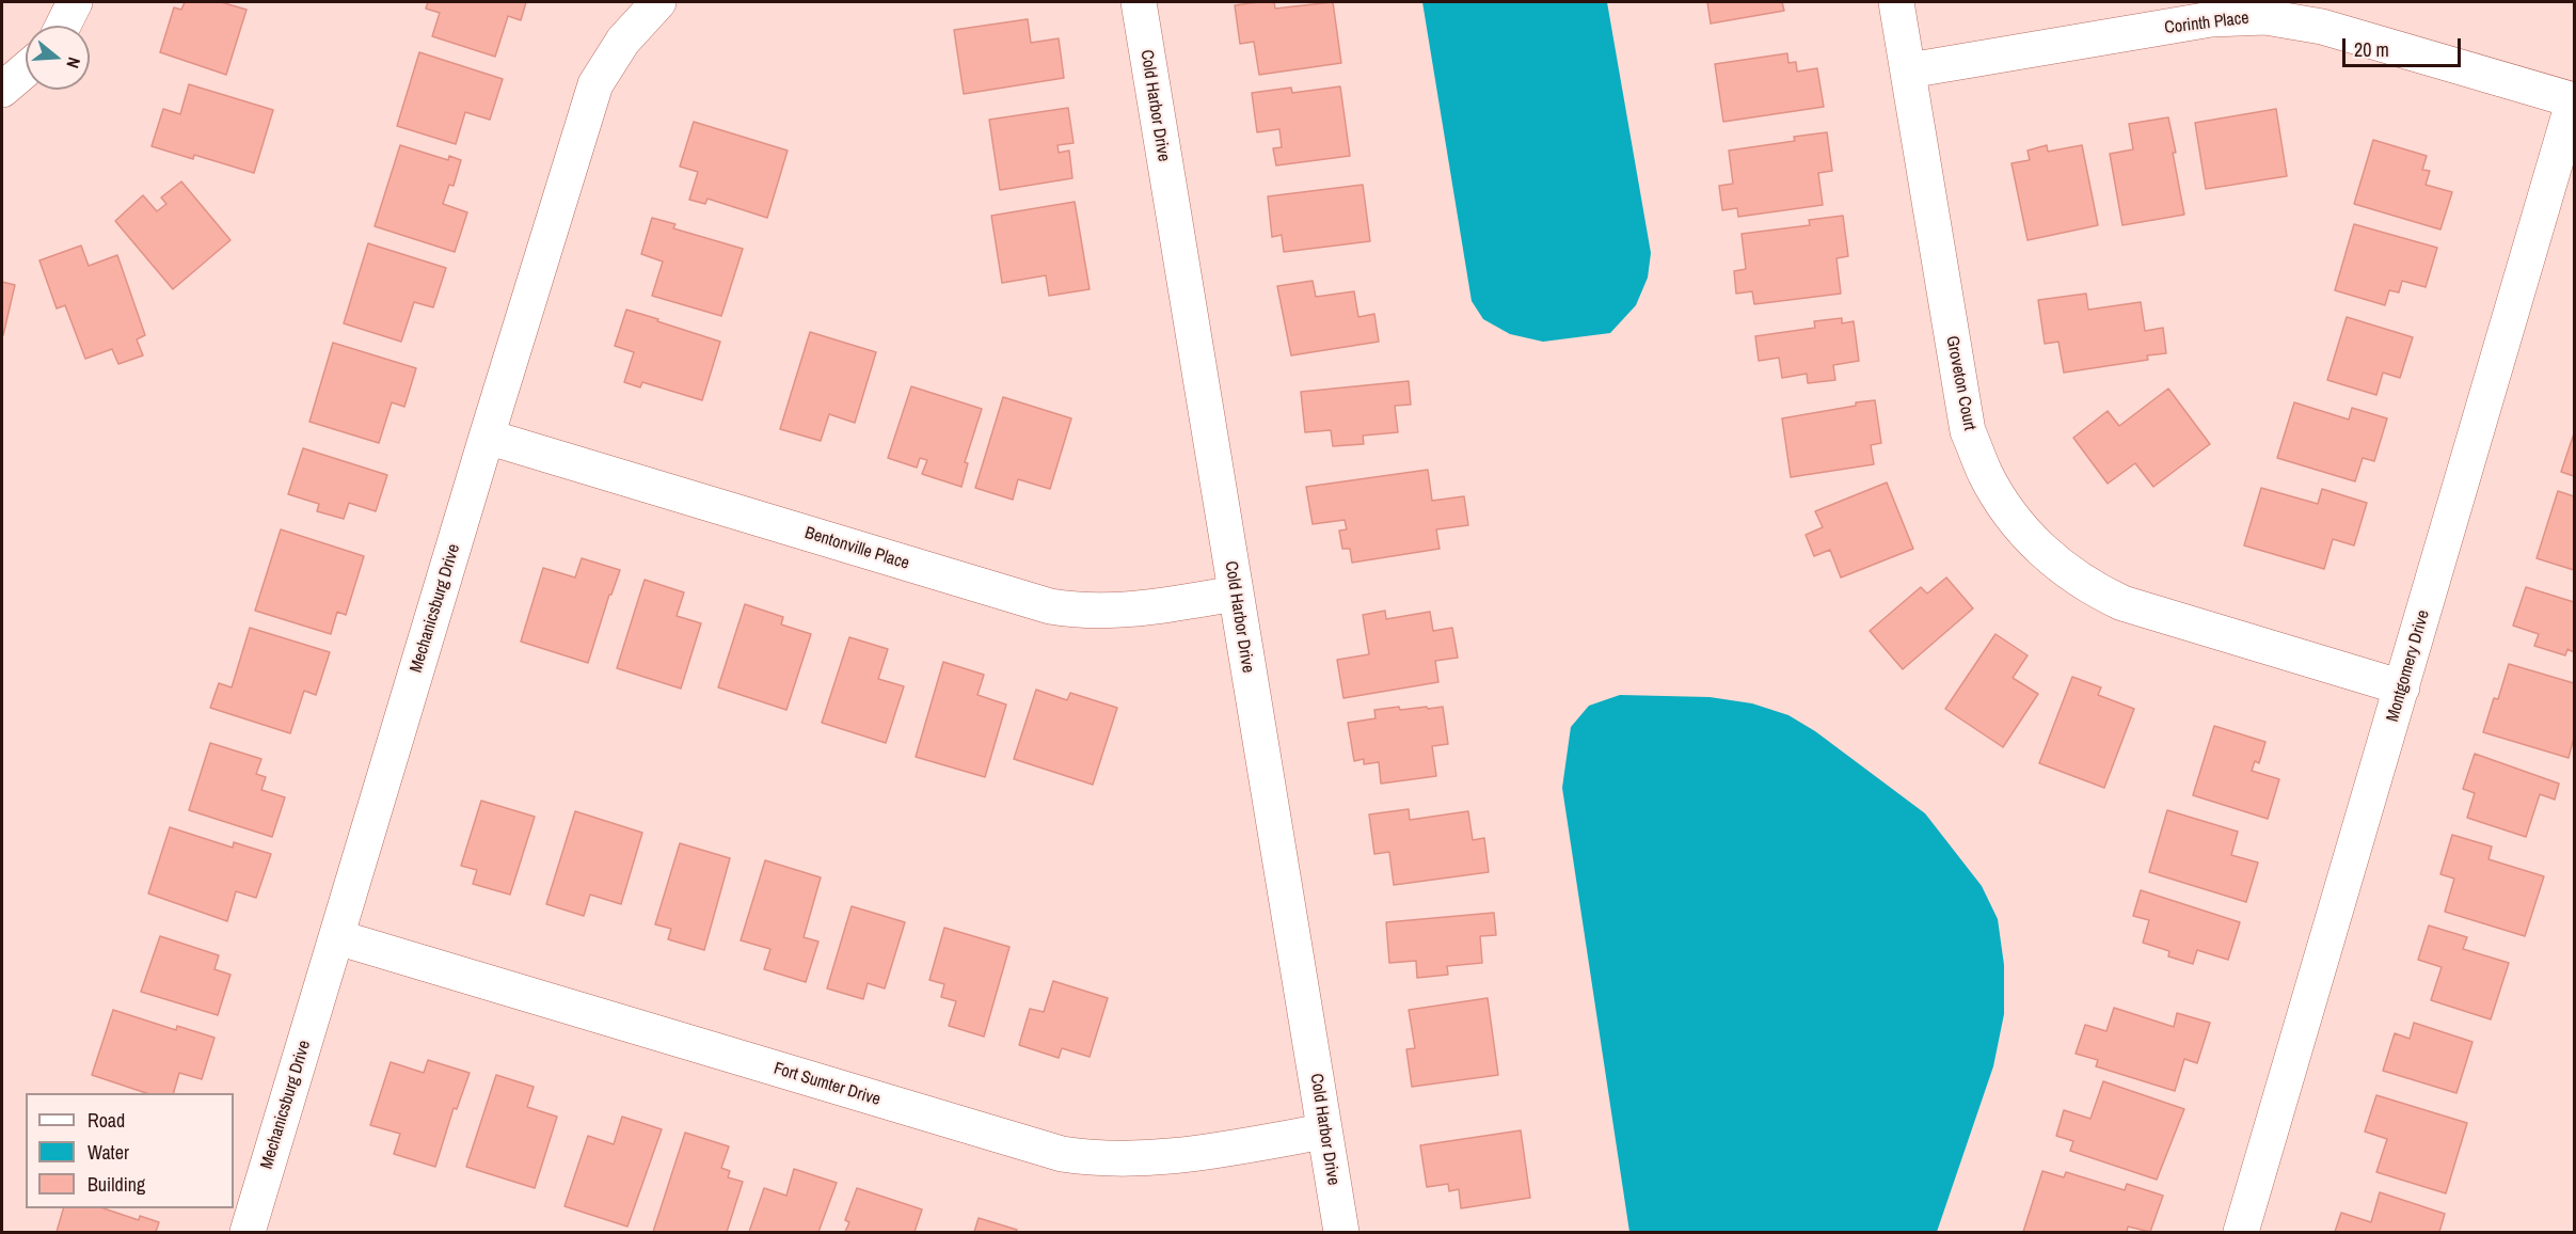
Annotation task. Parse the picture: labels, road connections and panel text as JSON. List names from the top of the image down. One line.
{"streets":{"street":["Corinth Place","Cold Harbor Drive","Groveton Court","Bentonville Place","Mechanicsburg Drive","Montgomery Drive","Fort Sumter Drive"]},"crossings":[["Corinth Place","Groveton Court"],["Corinth Place","Montgomery Drive"],["Cold Harbor Drive","Bentonville Place"],["Cold Harbor Drive","Fort Sumter Drive"],["Groveton Court","Montgomery Drive"],["Bentonville Place","Mechanicsburg Drive"],["Mechanicsburg Drive","Fort Sumter Drive"]],"legend":["Road","Water","Building"],"scale_bar":"20 m","north":"right"}
